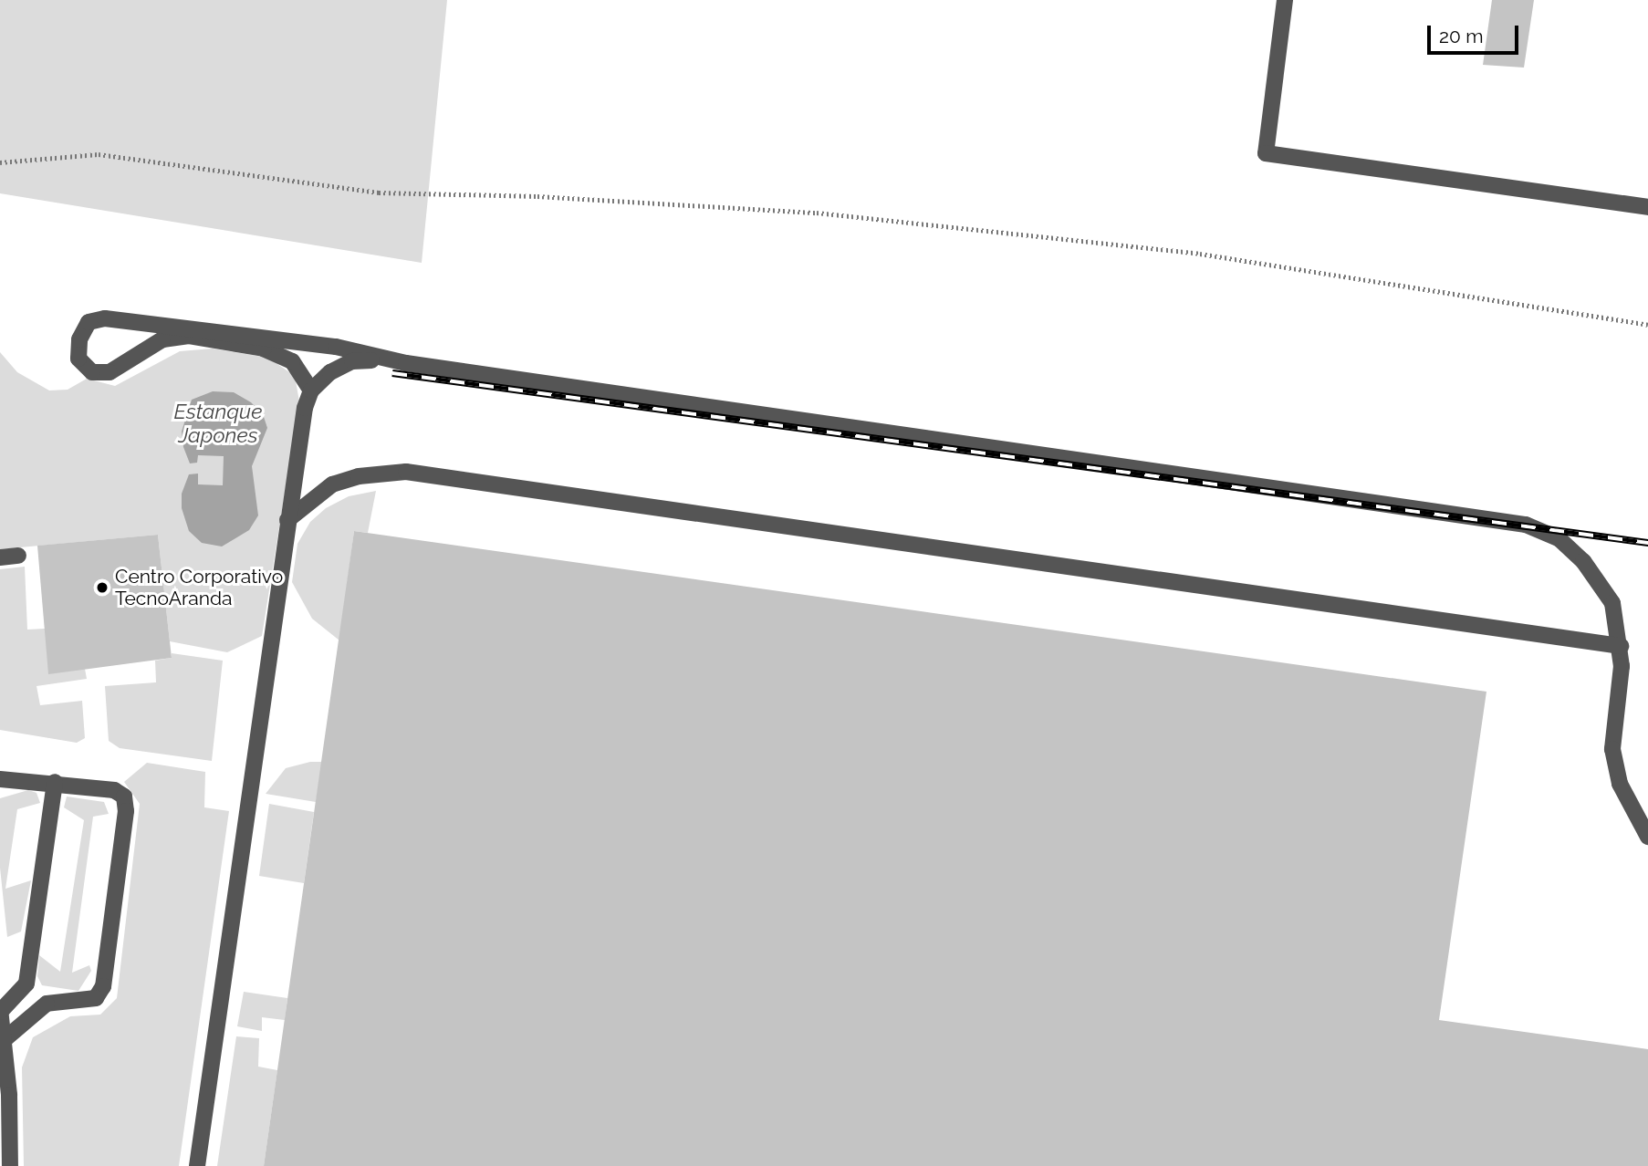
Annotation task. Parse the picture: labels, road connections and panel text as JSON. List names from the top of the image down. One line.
{"water":["Estanque Japones"],"places":["Centro Corporativo TecnoAranda"],"scale_bar":"20 m"}
